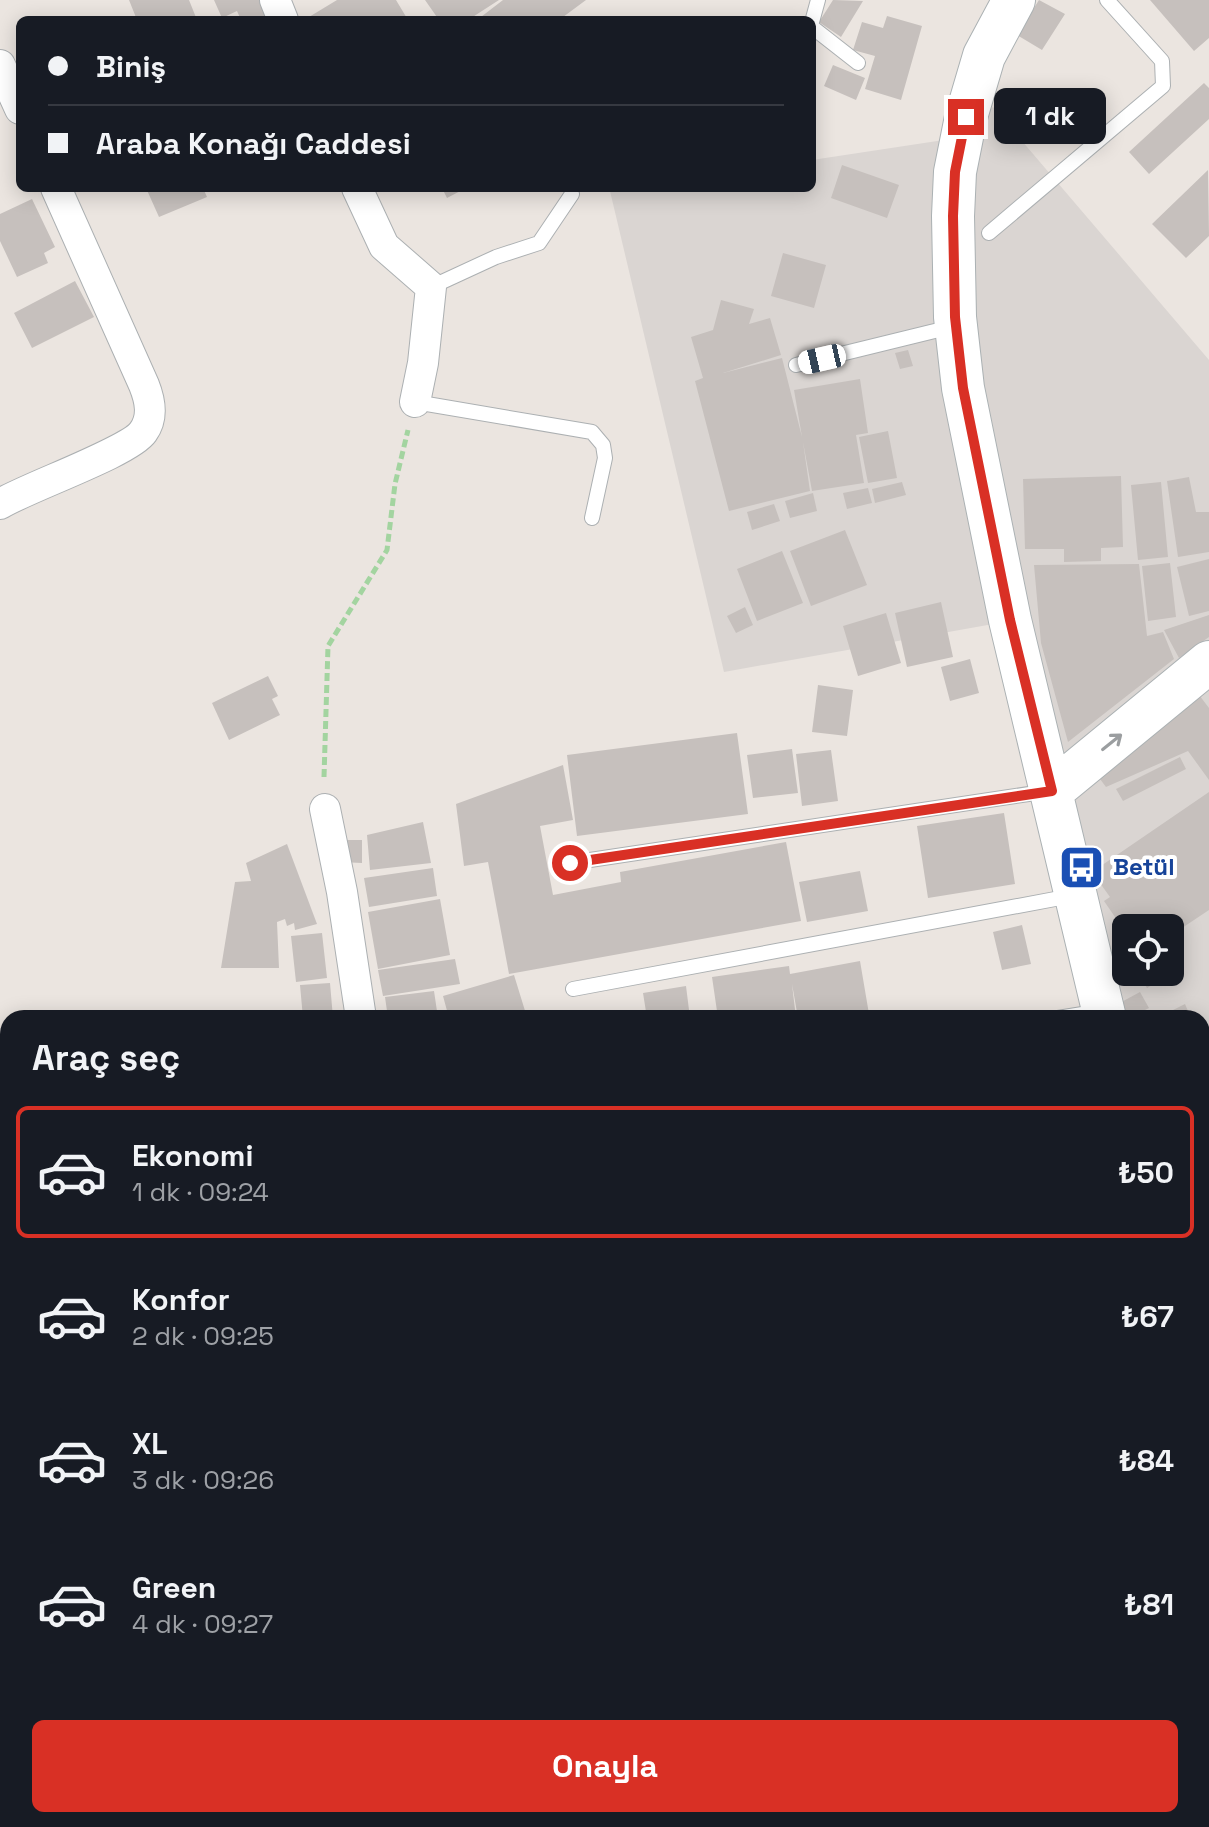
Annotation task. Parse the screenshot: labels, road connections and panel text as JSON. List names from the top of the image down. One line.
{"places":{"bus stop":["Betül"]},"page":{"banner":["Biniş","Araba Konağı Caddesi"],"bubble":"1 dk","heading":"Araç seç","list":[{"name":"Ekonomi","note":"1 dk · 09:24","value":"₺50"},{"name":"Konfor","note":"2 dk · 09:25","value":"₺67"},{"name":"XL","note":"3 dk · 09:26","value":"₺84"},{"name":"Green","note":"4 dk · 09:27","value":"₺81"}],"buttons":"Onayla"}}
